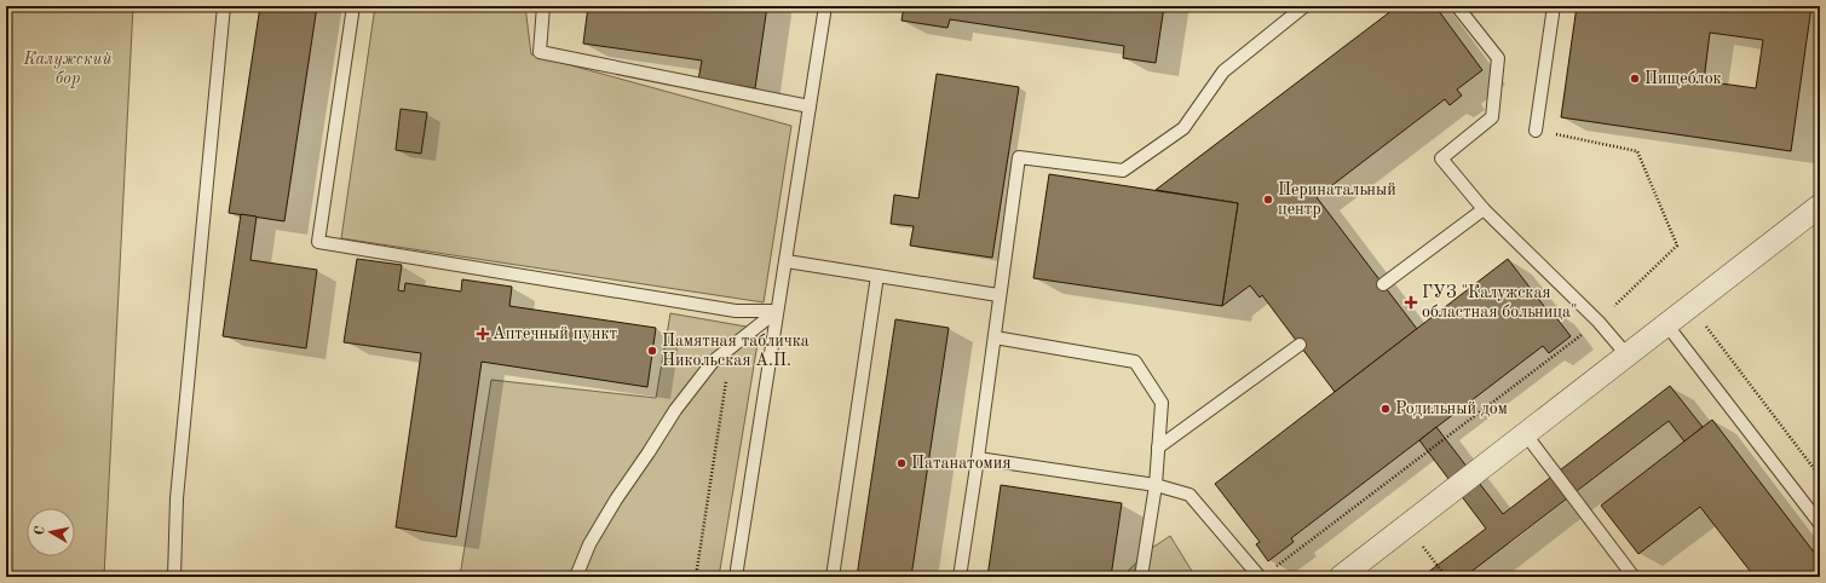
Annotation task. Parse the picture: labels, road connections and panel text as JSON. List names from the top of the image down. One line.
{"parks":["Калужский бор"],"places":{"other":["Пищеблок","Перинатальный центр","Памятная табличка Никольская А.П.","Родильный дом","Патанатомия"],"health":["ГУЗ \"Калужская областная больница\"","Аптечный пункт"]},"north":"left"}
